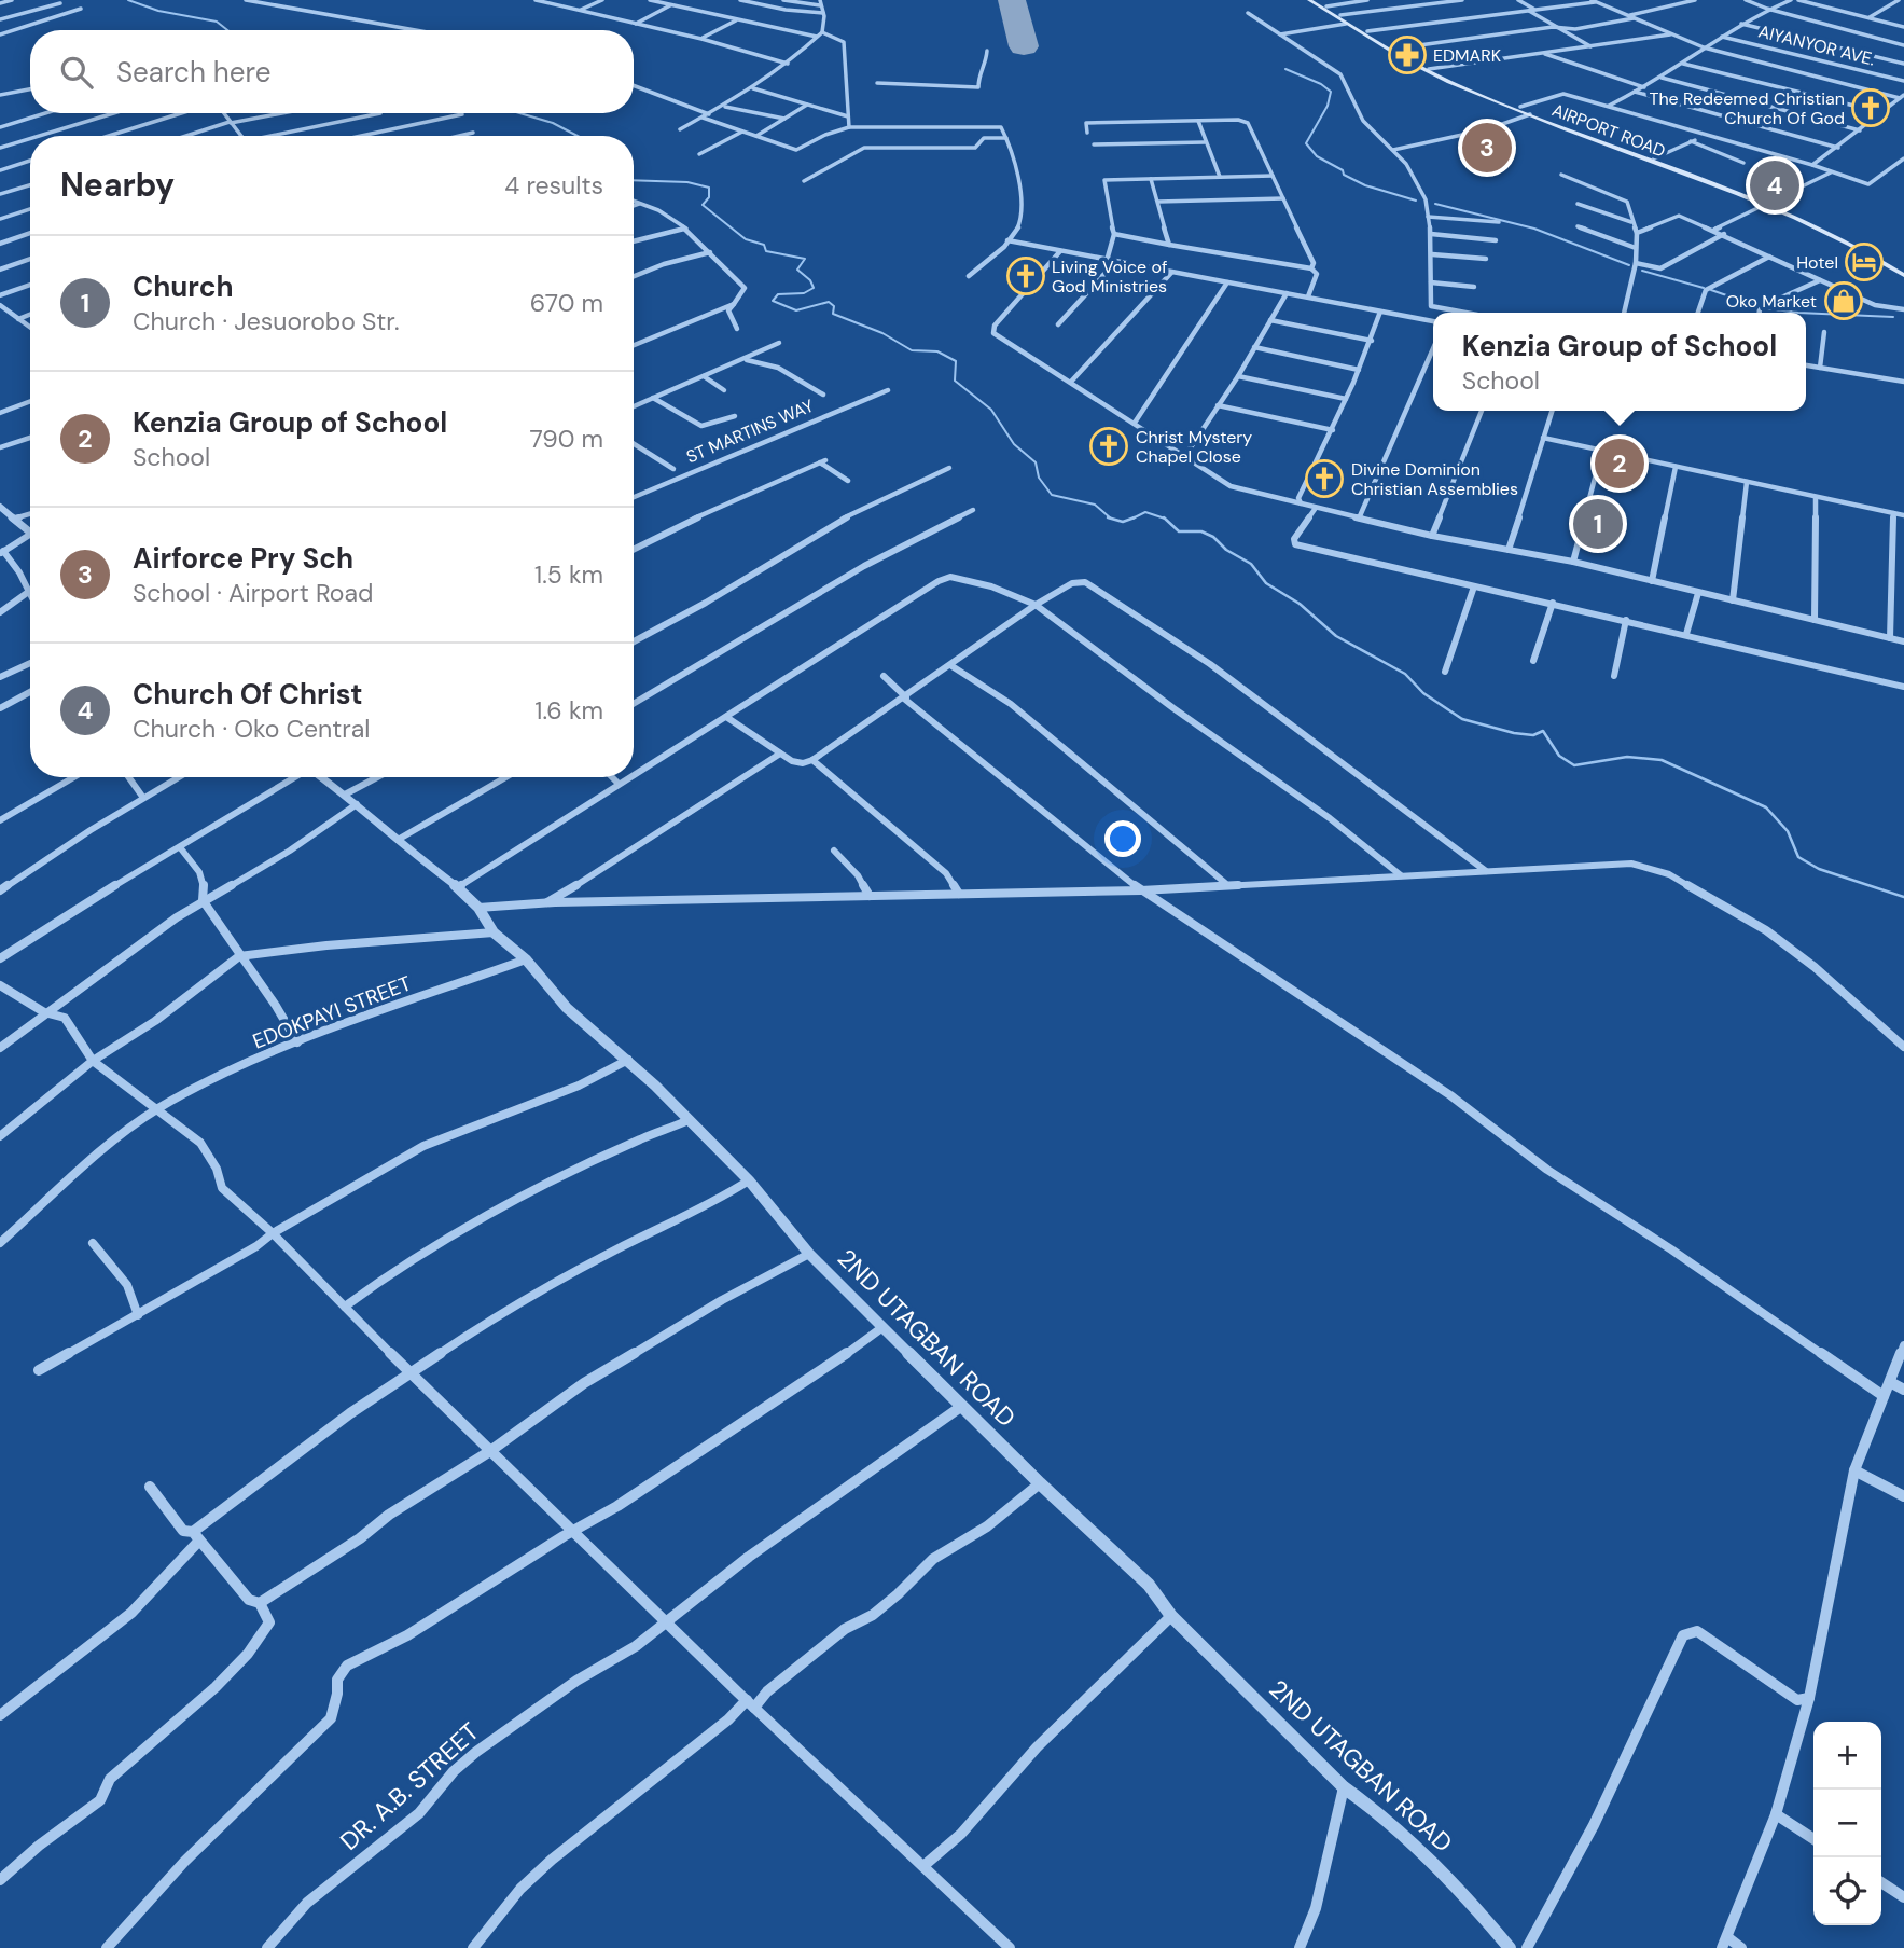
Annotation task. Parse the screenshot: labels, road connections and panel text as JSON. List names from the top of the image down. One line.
{"streets":{"main road":["AIRPORT ROAD"],"street":["AIYANYOR AVE.","ST MARTINS WAY","EDOKPAYI STREET","2ND UTAGBAN ROAD","DR. A.B. STREET"]},"crossings":[["EDOKPAYI STREET","2ND UTAGBAN ROAD"],["2ND UTAGBAN ROAD","DR. A.B. STREET"]],"places":{"pharmacy":["EDMARK"],"church":["The Redeemed Christian Church Of God","Living Voice of God Ministries","Christ Mystery Chapel Close","Divine Dominion Christian Assemblies"],"hotel":["Hotel"],"shop":["Oko Market"]},"page":{"search":"Search here","pins":["3","4","2","1"],"heading":["Nearby","4 results"],"list":[{"mark":"1","name":"Church","note":"Church · Jesuorobo Str.","value":"670 m"},{"mark":"2","name":"Kenzia Group of School","note":"School","value":"790 m"},{"mark":"3","name":"Airforce Pry Sch","note":"School · Airport Road","value":"1.5 km"},{"mark":"4","name":"Church Of Christ","note":"Church · Oko Central","value":"1.6 km"}],"popup":["Kenzia Group of School","School"],"map_buttons":["+","−"]}}
